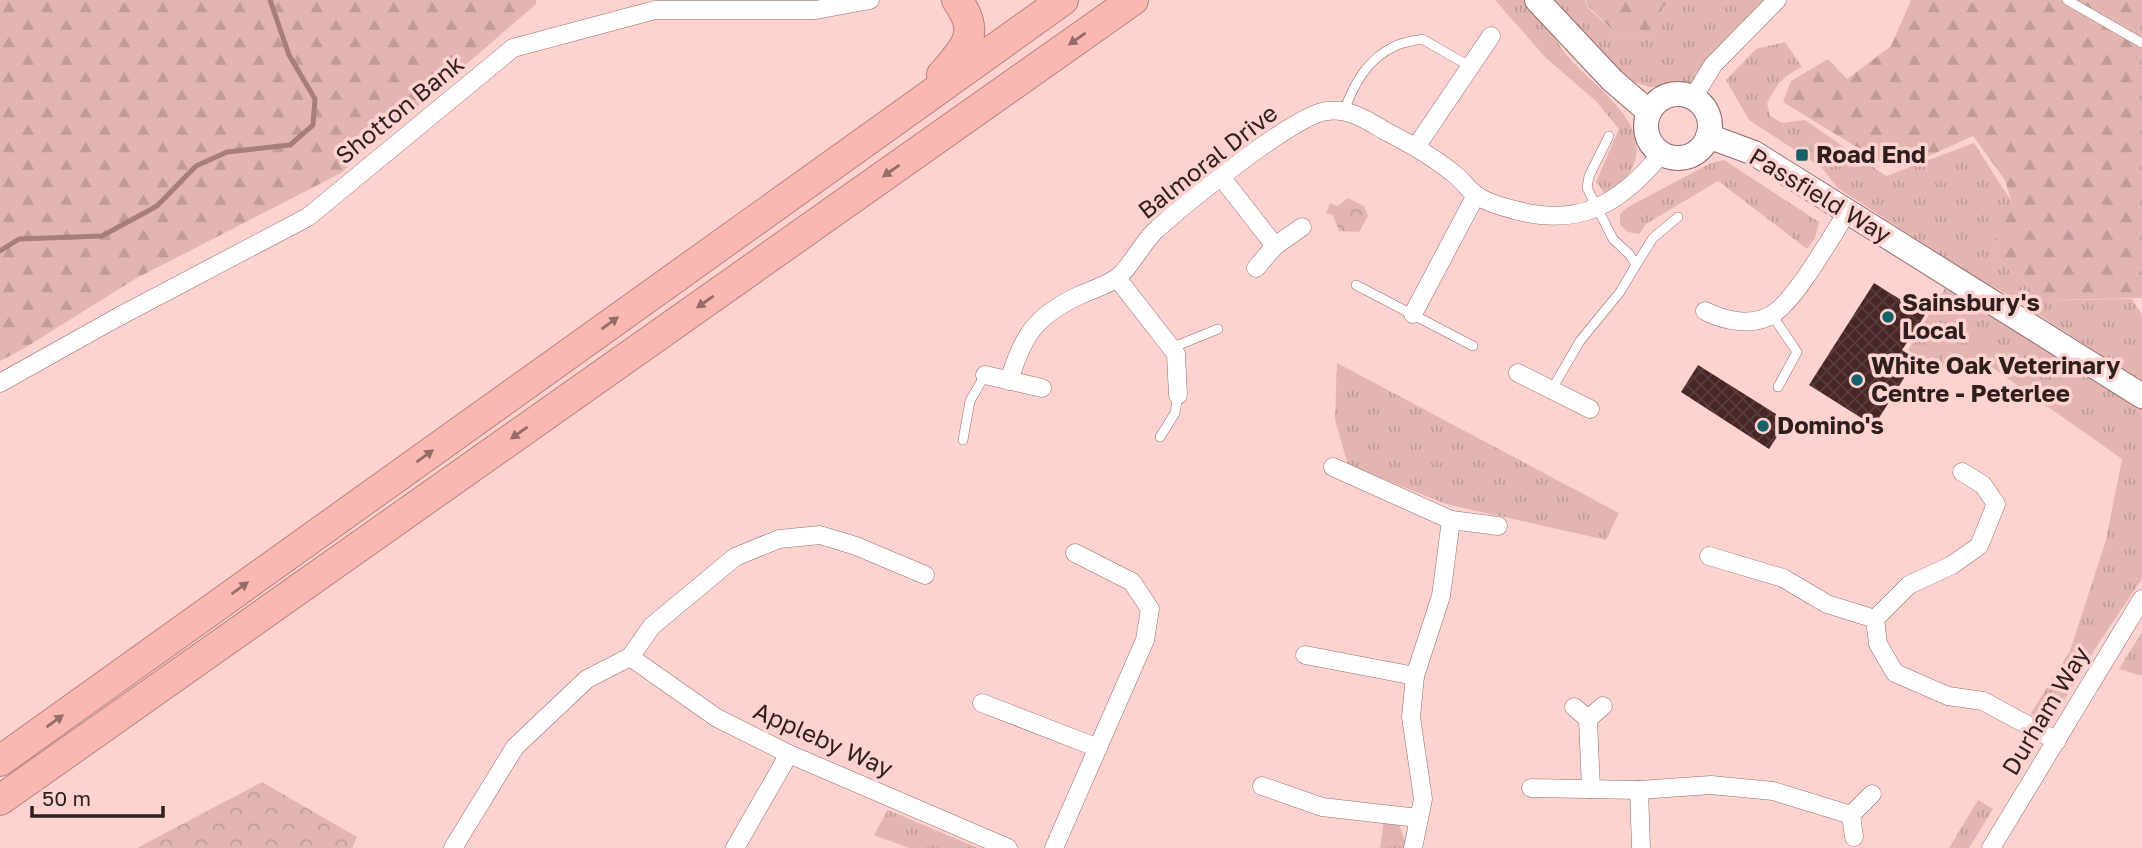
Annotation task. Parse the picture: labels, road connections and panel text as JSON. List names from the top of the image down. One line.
{"streets":{"street":["Shotton Bank","Balmoral Drive","Passfield Way","Durham Way","Appleby Way"]},"places":{"transit":["Road End"],"other":["Sainsbury's Local","White Oak Veterinary Centre - Peterlee","Domino's"]},"scale_bar":"50 m"}
